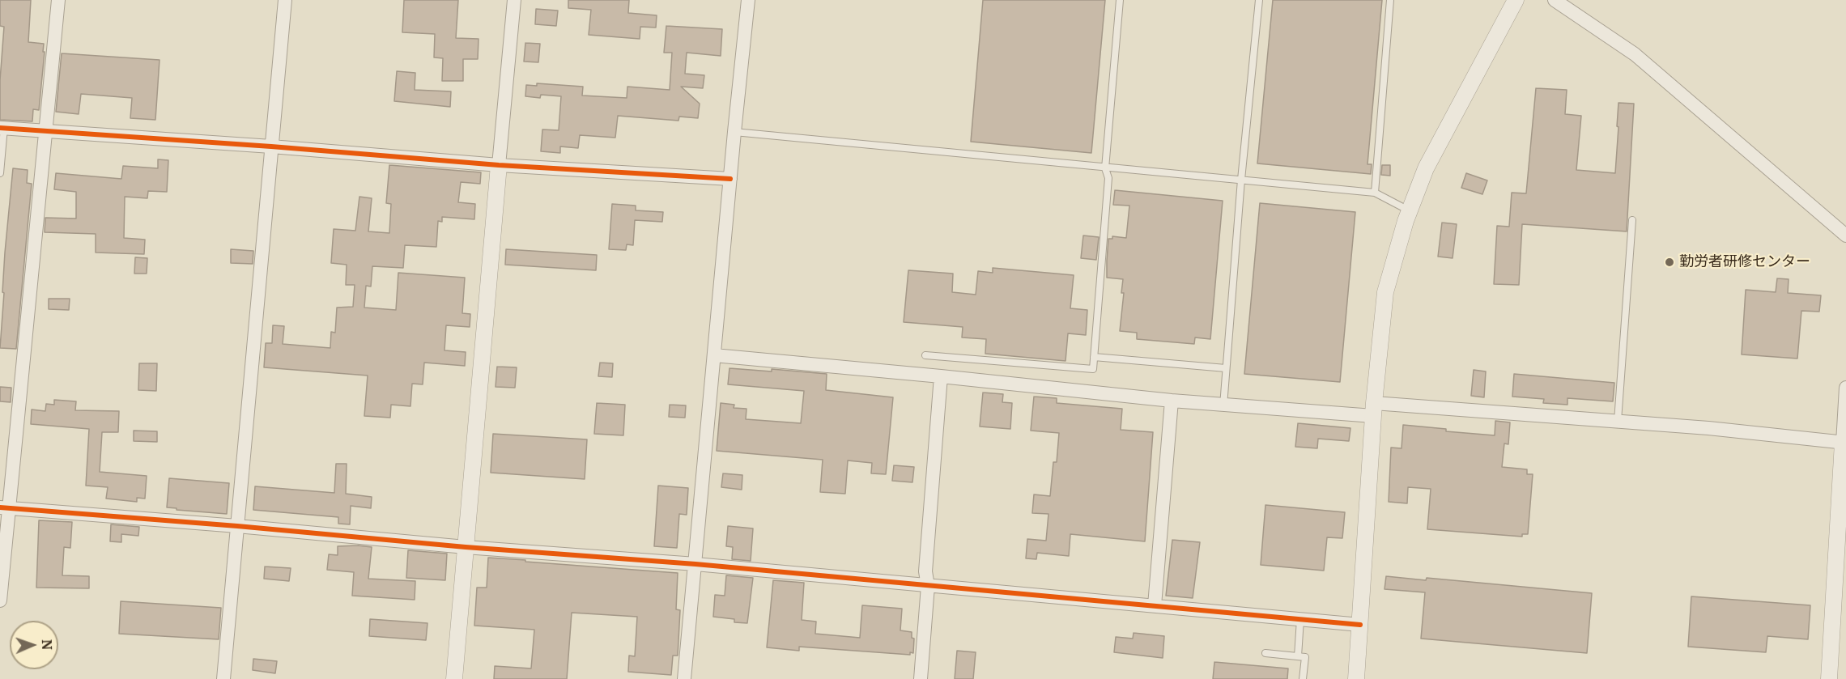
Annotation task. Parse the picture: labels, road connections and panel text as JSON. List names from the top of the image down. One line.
{"places":["勤労者研修センター"],"north":"right"}
